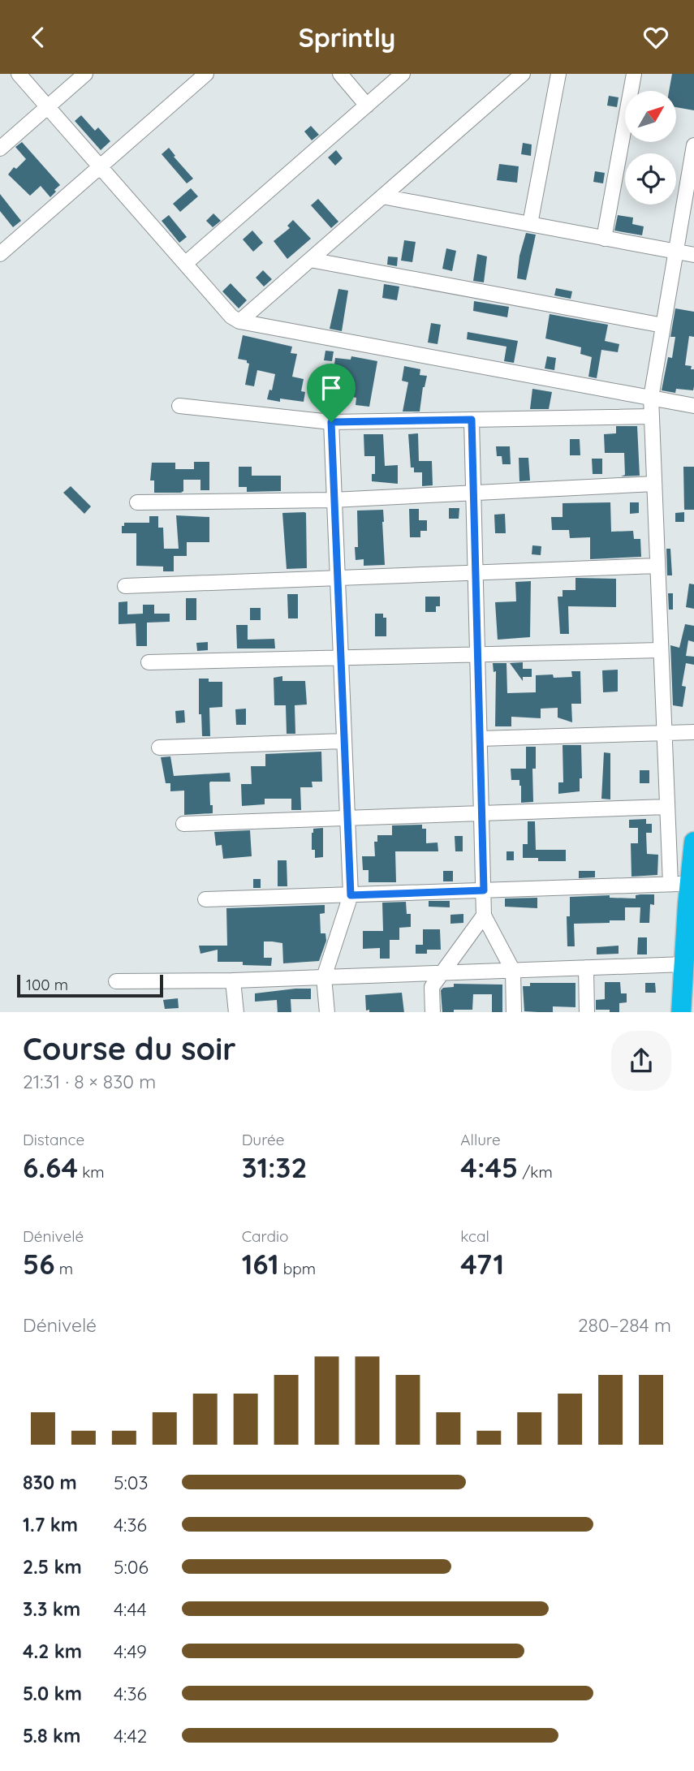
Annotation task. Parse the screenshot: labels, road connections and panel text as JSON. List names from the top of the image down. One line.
{"scale_bar":"100 m","north":"top right","page":{"header":"Sprintly","scale":"100 m","heading":["Course du soir","21:31 · 8 × 830 m"],"stats":[["Distance","6.64 km"],["Durée","31:32"],["Allure","4:45 /km"],["Dénivelé","56 m"],["Cardio","161 bpm"],["kcal","471"]],"chart":["Dénivelé","280–284 m"],"list":[{"name":"830 m","note":"5:03"},{"name":"1.7 km","note":"4:36"},{"name":"2.5 km","note":"5:06"},{"name":"3.3 km","note":"4:44"},{"name":"4.2 km","note":"4:49"},{"name":"5.0 km","note":"4:36"},{"name":"5.8 km","note":"4:42"}]}}
